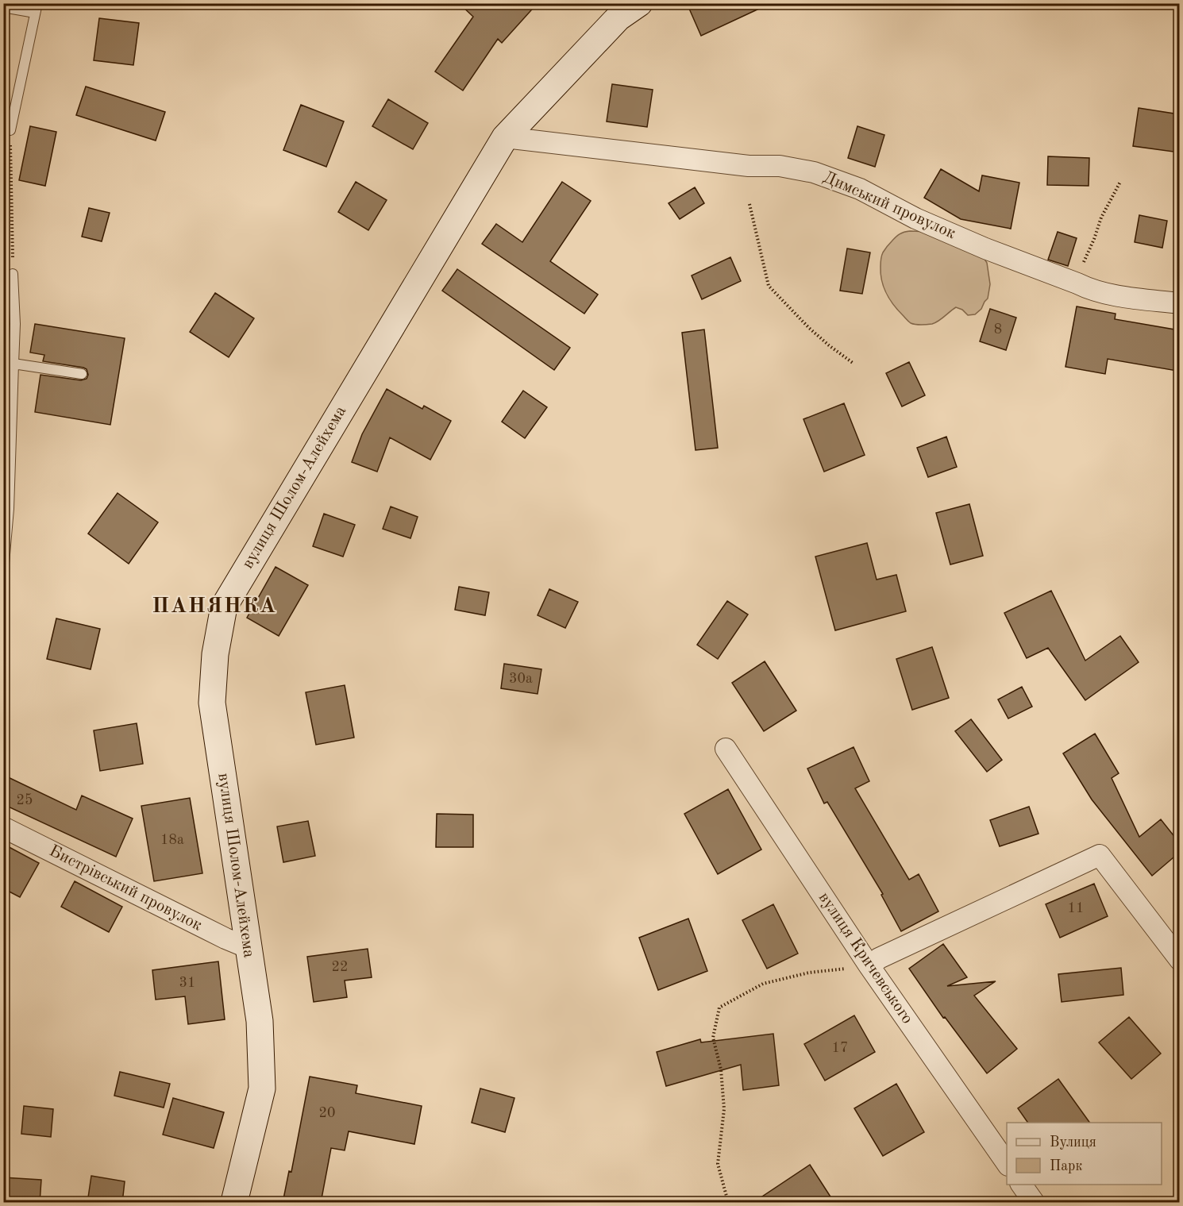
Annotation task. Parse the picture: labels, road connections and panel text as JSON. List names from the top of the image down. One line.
{"streets":{"main road":["вулиця Шолом-Алейхема"],"street":["Димський провулок","Бистрівський провулок","вулиця Кричевського"]},"crossings":[["Димський провулок","вулиця Шолом-Алейхема"],["вулиця Шолом-Алейхема","Бистрівський провулок"]],"districts":["ПАНЯНКА"],"house_numbers":["8","30а","25","18а","11","22","31","17","20"],"legend":["Вулиця","Парк"]}
